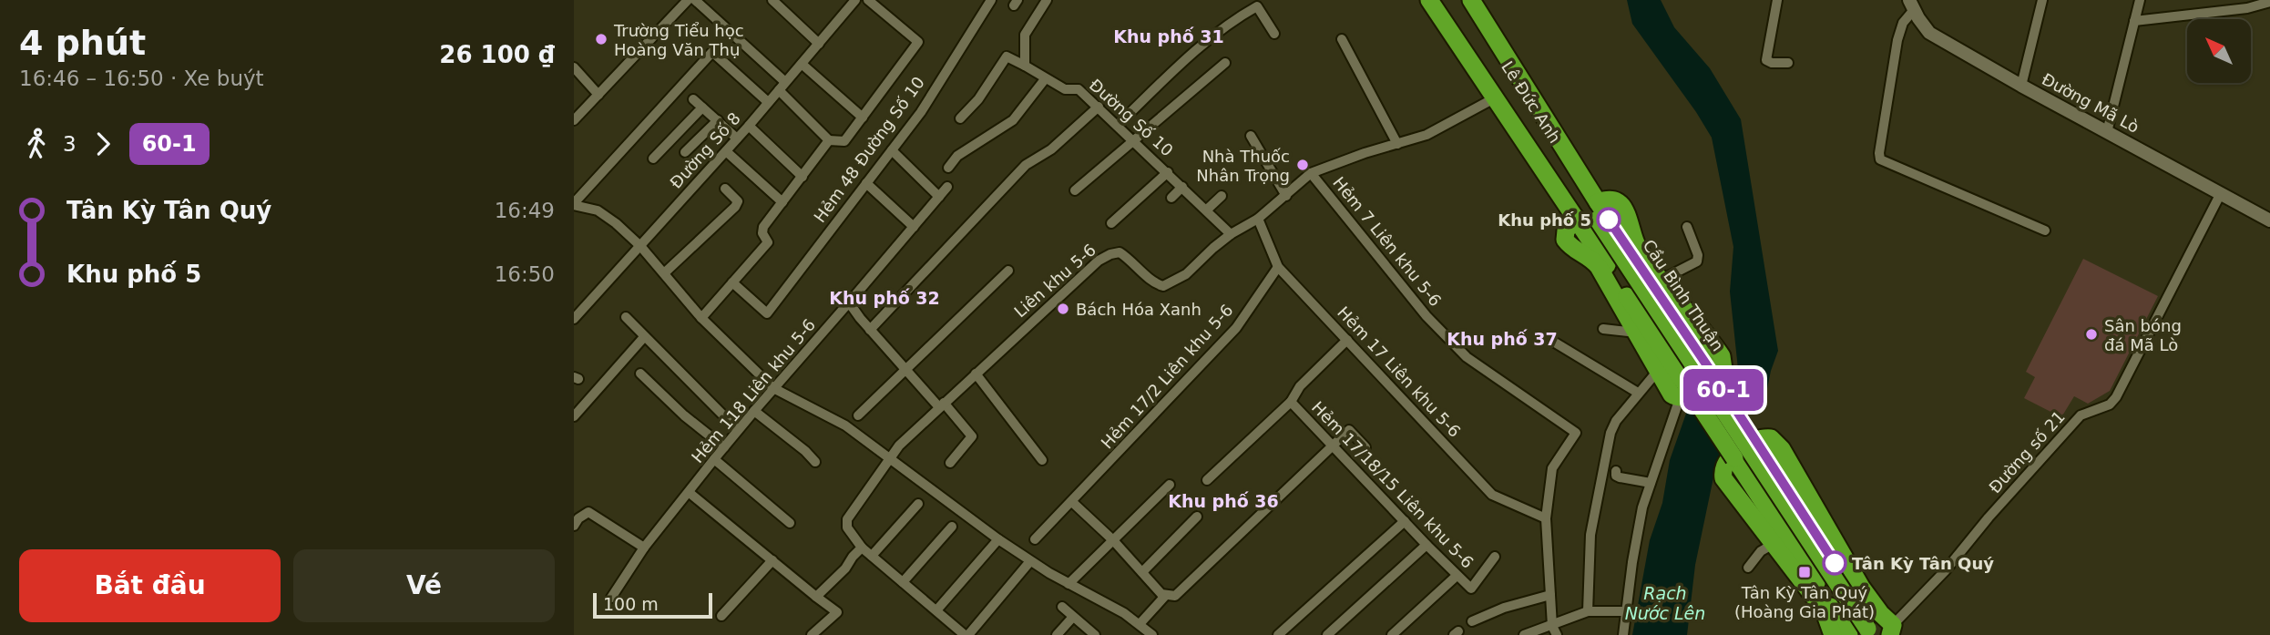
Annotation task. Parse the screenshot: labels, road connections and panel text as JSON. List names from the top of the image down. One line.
{"streets":{"highway":["Lê Đức Anh","Cầu Bình Thuận"],"main road":["Đường Mã Lò"],"street":["Đường Số 10","Hẻm 48 Đường Số 10","Đường Số 8","Hẻm 7 Liên khu 5-6","Liên khu 5-6","Hẻm 17 Liên khu 5-6","Hẻm 17/2 Liên khu 5-6","Hẻm 118 Liên khu 5-6","Đường số 21","Hẻm 17/18/15 Liên khu 5-6"]},"crossings":[["Lê Đức Anh","Liên khu 5-6"],["Lê Đức Anh","Cầu Bình Thuận"],["Đường Mã Lò","Đường số 21"],["Đường Số 10","Liên khu 5-6"],["Hẻm 7 Liên khu 5-6","Liên khu 5-6"],["Hẻm 7 Liên khu 5-6","Hẻm 17 Liên khu 5-6"],["Liên khu 5-6","Hẻm 17 Liên khu 5-6"],["Cầu Bình Thuận","Đường số 21"],["Hẻm 17 Liên khu 5-6","Hẻm 17/2 Liên khu 5-6"]],"districts":["Khu phố 31","Khu phố 32","Khu phố 37","Khu phố 36"],"water":["Rạch Nước Lên"],"places":{"other":["Trường Tiểu học Hoàng Văn Thụ","Nhà Thuốc Nhân Trọng","Khu phố 5","Bách Hóa Xanh","Sân bóng đá Mã Lò","Tân Kỳ Tân Quý"],"transit":["Tân Kỳ Tân Quý (Hoàng Gia Phát)"]},"lines":["bus line 60-1"],"scale_bar":"100 m","north":"top left","page":{"heading":["4 phút","16:46 – 16:50 · Xe buýt","26 100 ₫"],"on_map":"60-1","legs":["3","60-1"],"list":[{"name":"Tân Kỳ Tân Quý","value":"16:49"},{"name":"Khu phố 5","value":"16:50"}],"buttons":["Bắt đầu","Vé"],"scale":"100 m"}}
